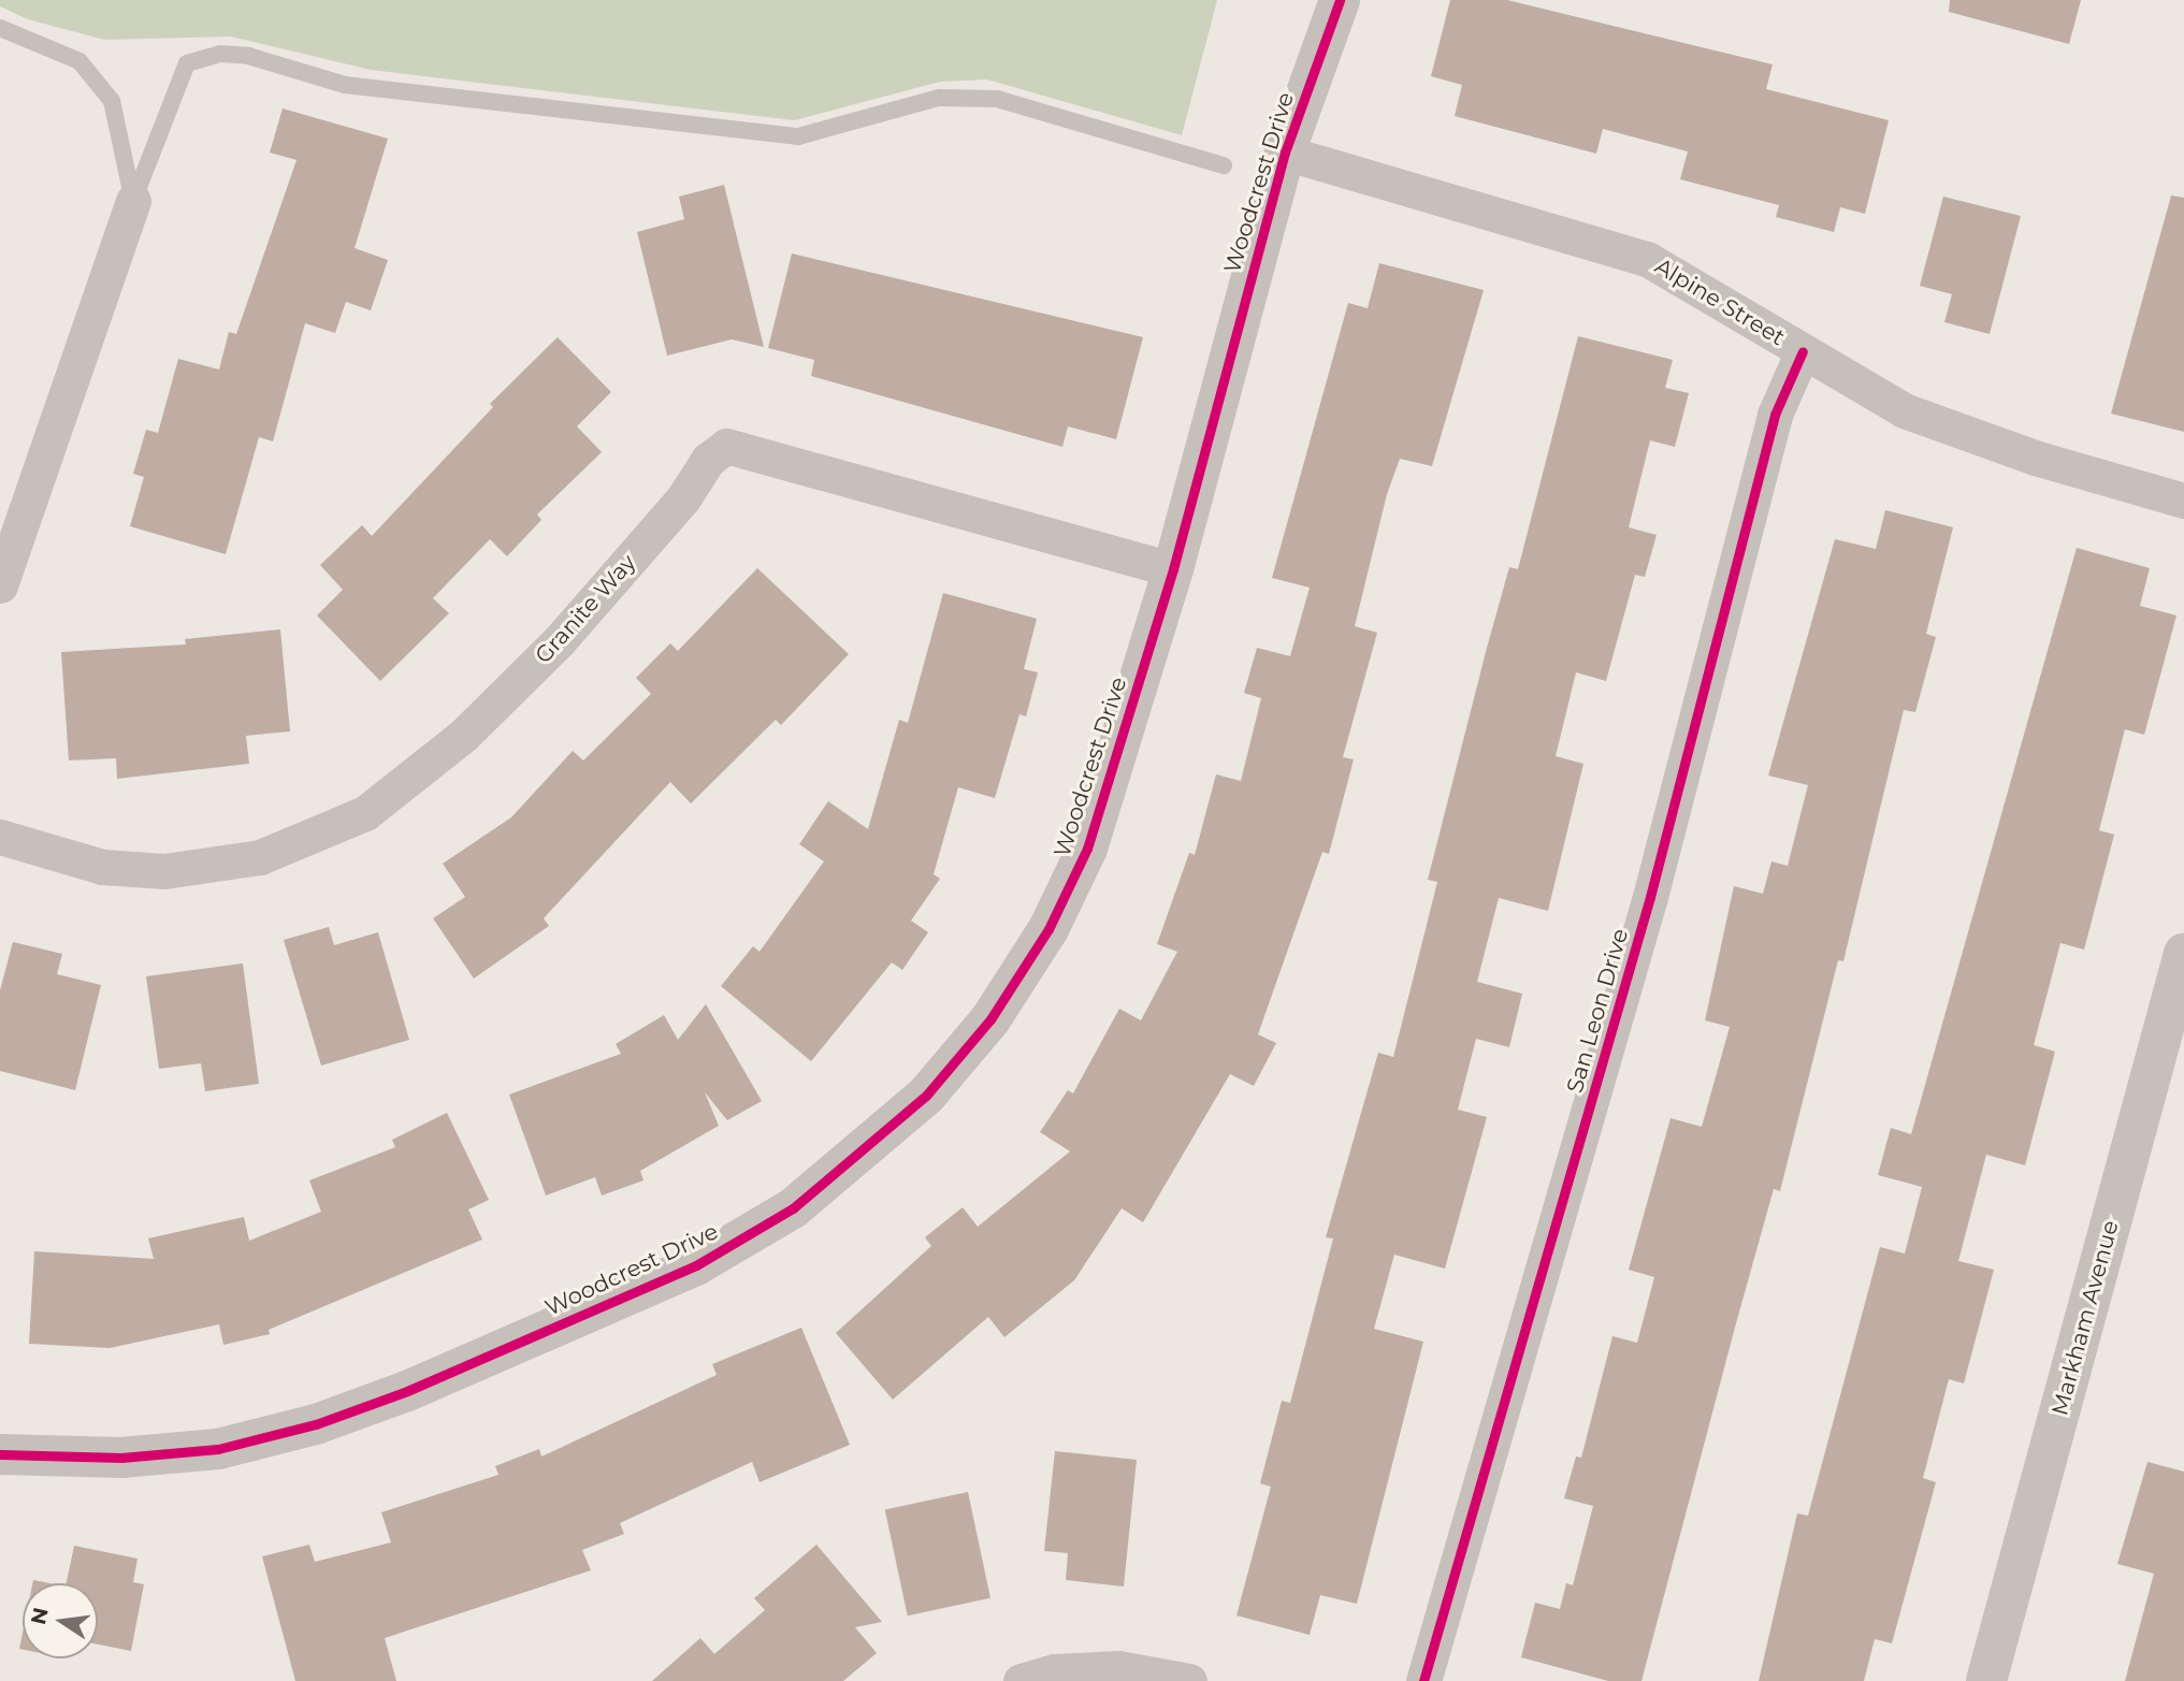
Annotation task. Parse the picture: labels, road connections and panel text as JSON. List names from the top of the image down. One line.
{"streets":{"street":["Woodcrest Drive","Alpine Street","Granite Way","San Leon Drive","Markham Avenue"]},"crossings":[["Woodcrest Drive","Alpine Street"],["Woodcrest Drive","Granite Way"],["Alpine Street","San Leon Drive"]],"north":"left"}
